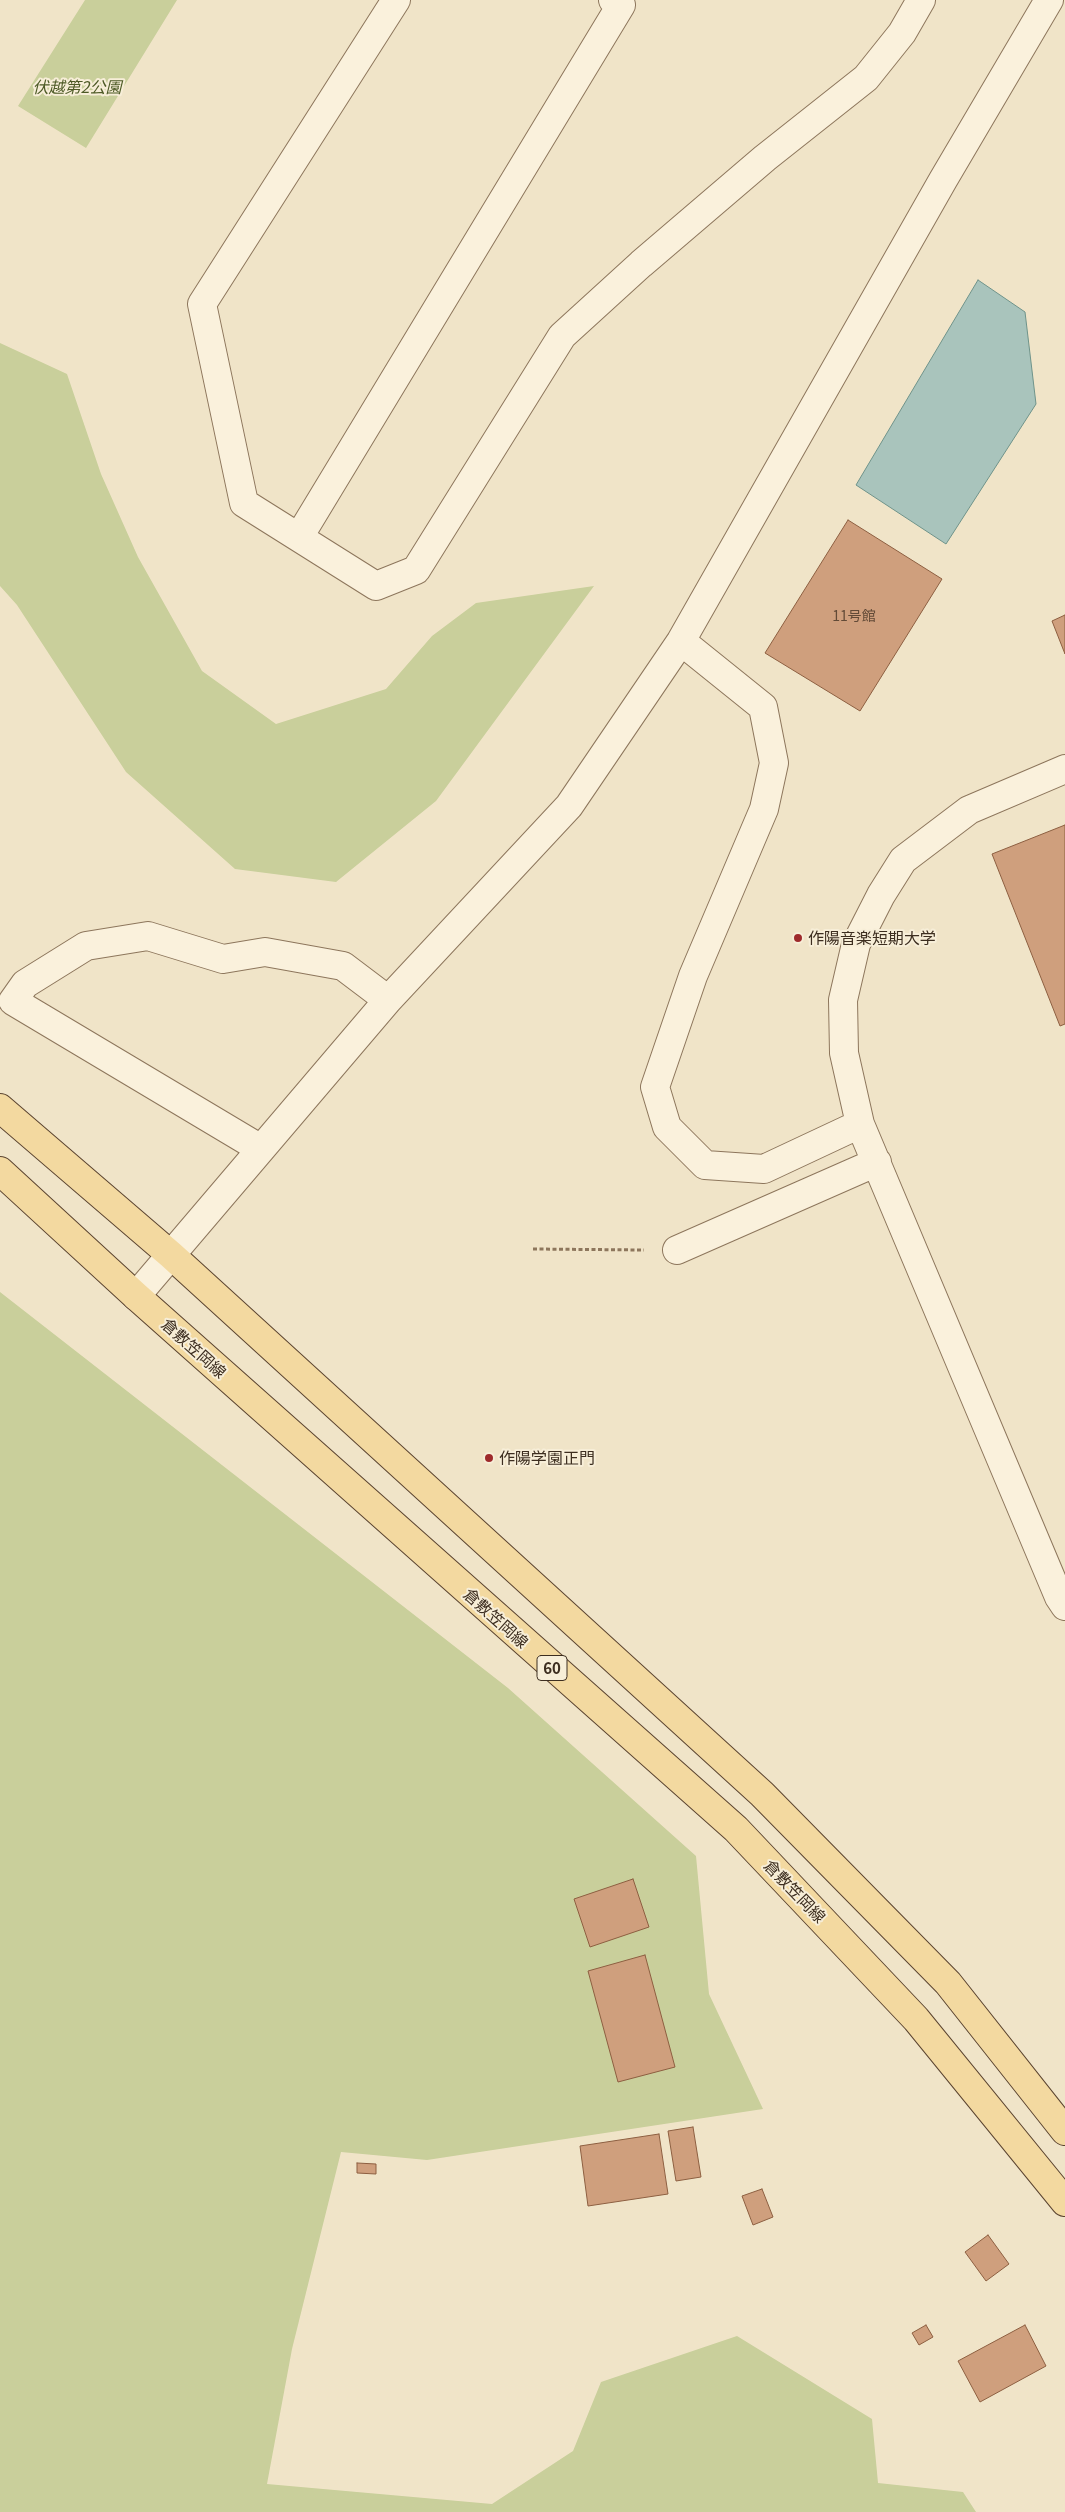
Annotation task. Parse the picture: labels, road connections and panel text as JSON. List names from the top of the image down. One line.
{"streets":{"main road":["倉敷笠岡線","60"]},"parks":["伏越第2公園"],"places":["作陽音楽短期大学","作陽学園正門"],"house_numbers":["11号館"]}
